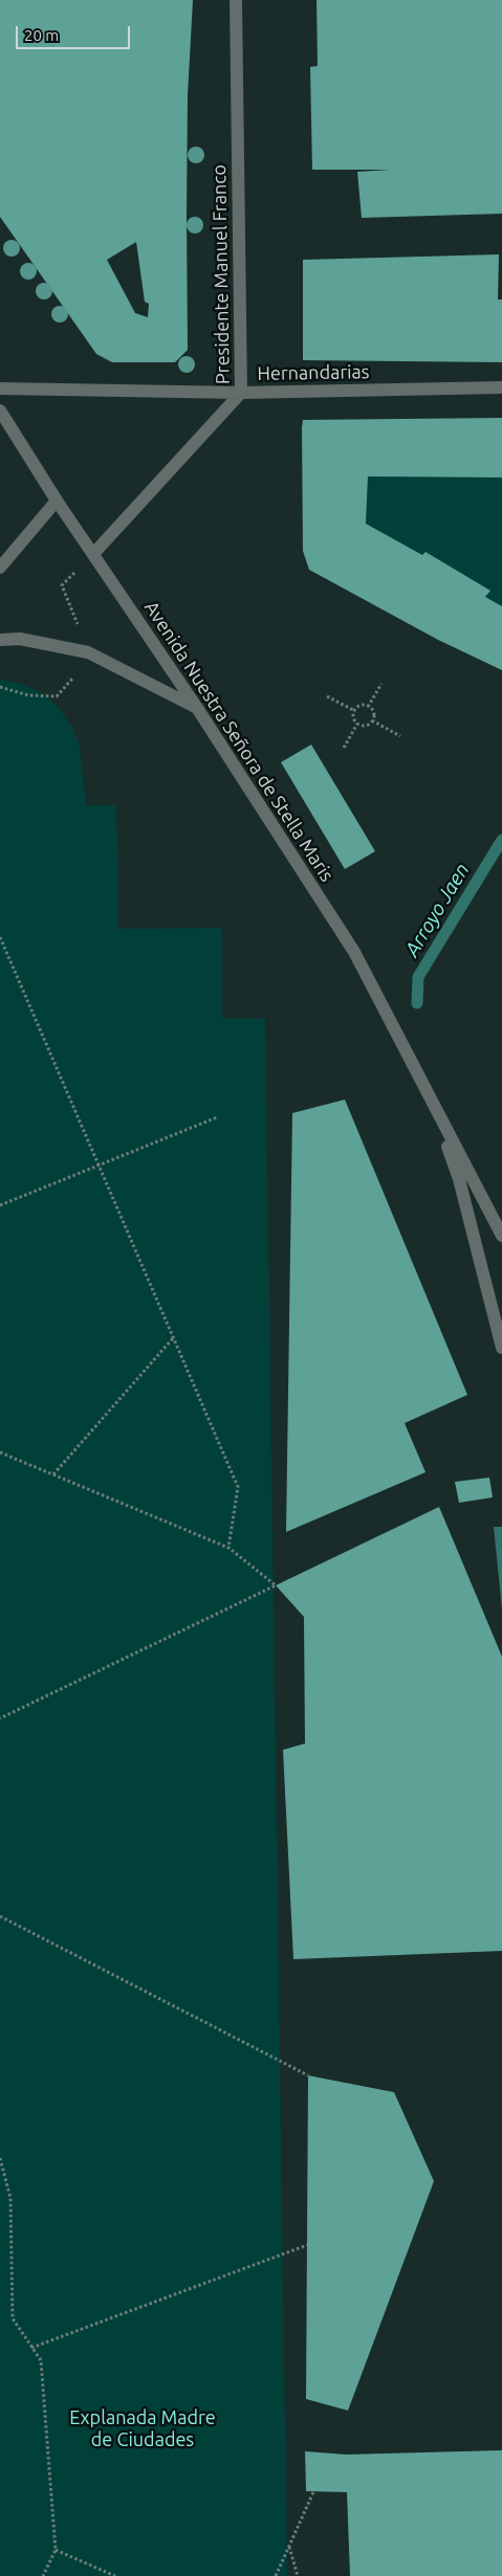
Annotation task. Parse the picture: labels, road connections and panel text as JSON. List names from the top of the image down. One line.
{"streets":{"street":["Presidente Manuel Franco","Hernandarias","Avenida Nuestra Señora de Stella Maris"]},"crossings":[["Presidente Manuel Franco","Hernandarias"],["Presidente Manuel Franco","Avenida Nuestra Señora de Stella Maris"]],"water":["Arroyo Jaen"],"parks":["Explanada Madre de Ciudades"],"scale_bar":"20 m"}
